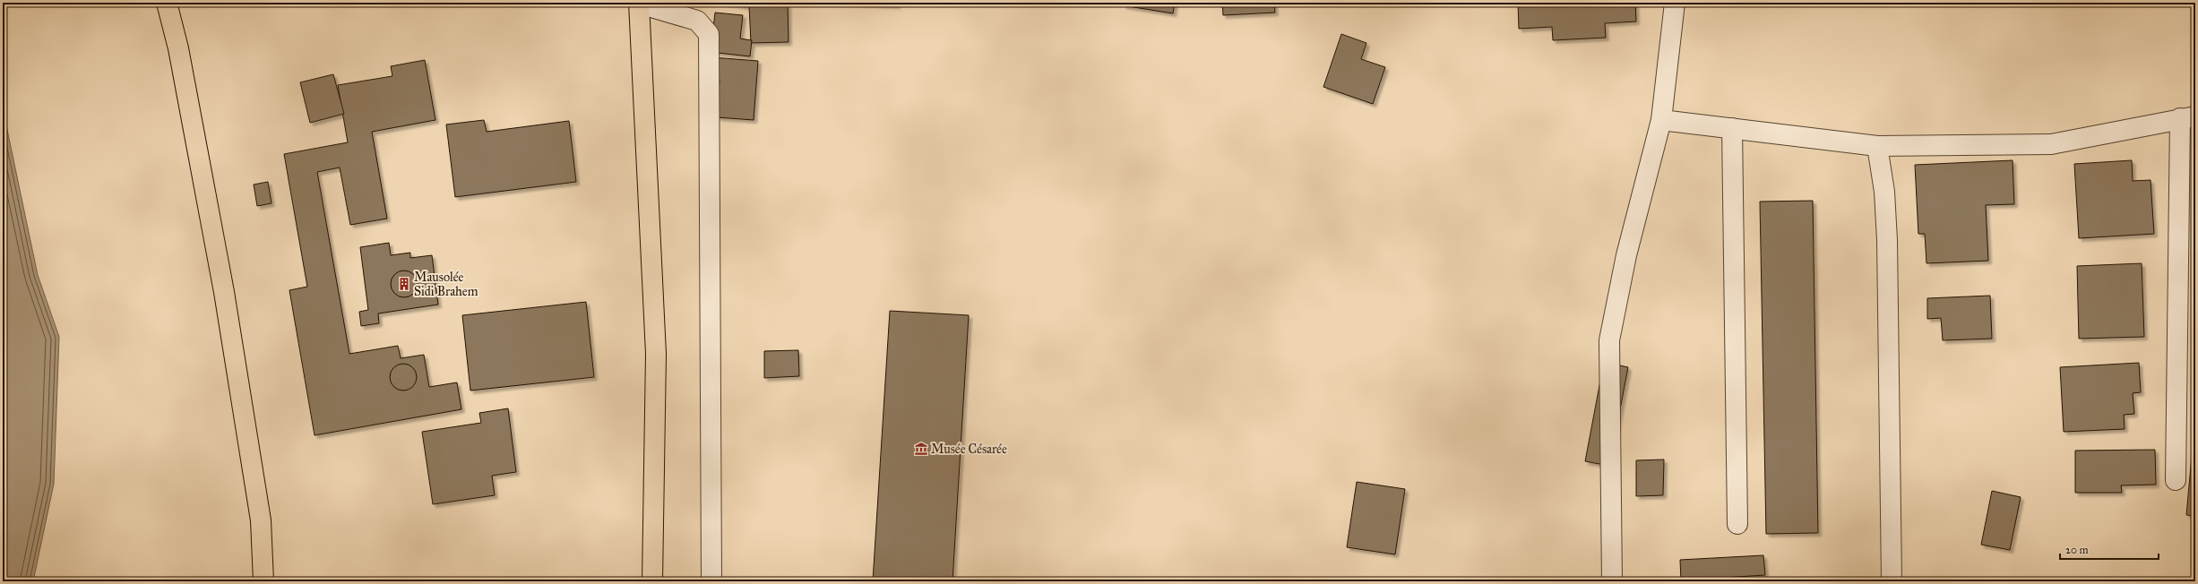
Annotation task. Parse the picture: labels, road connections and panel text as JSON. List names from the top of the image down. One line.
{"places":{"building":["Mausolée Sidi Brahem"],"museum":["Musée Césarée"]},"scale_bar":"20 m"}
